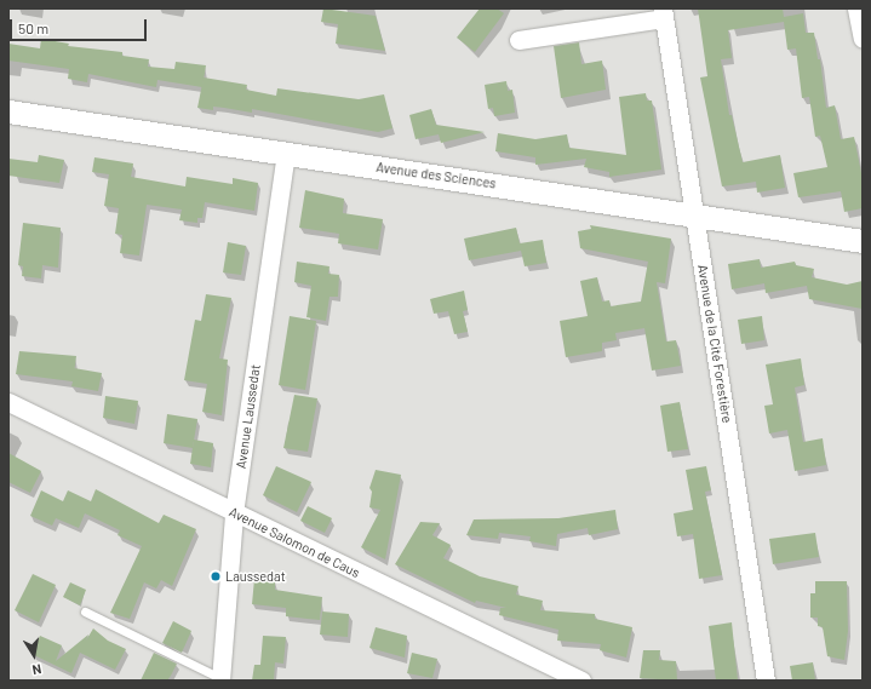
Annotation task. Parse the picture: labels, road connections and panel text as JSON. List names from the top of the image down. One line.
{"streets":{"street":["Avenue des Sciences","Avenue de la Cité Forestière","Avenue Laussedat","Avenue Salomon de Caus"]},"crossings":[["Avenue des Sciences","Avenue de la Cité Forestière"],["Avenue des Sciences","Avenue Laussedat"],["Avenue Laussedat","Avenue Salomon de Caus"]],"places":["Laussedat"],"scale_bar":"50 m","north":"bottom"}
